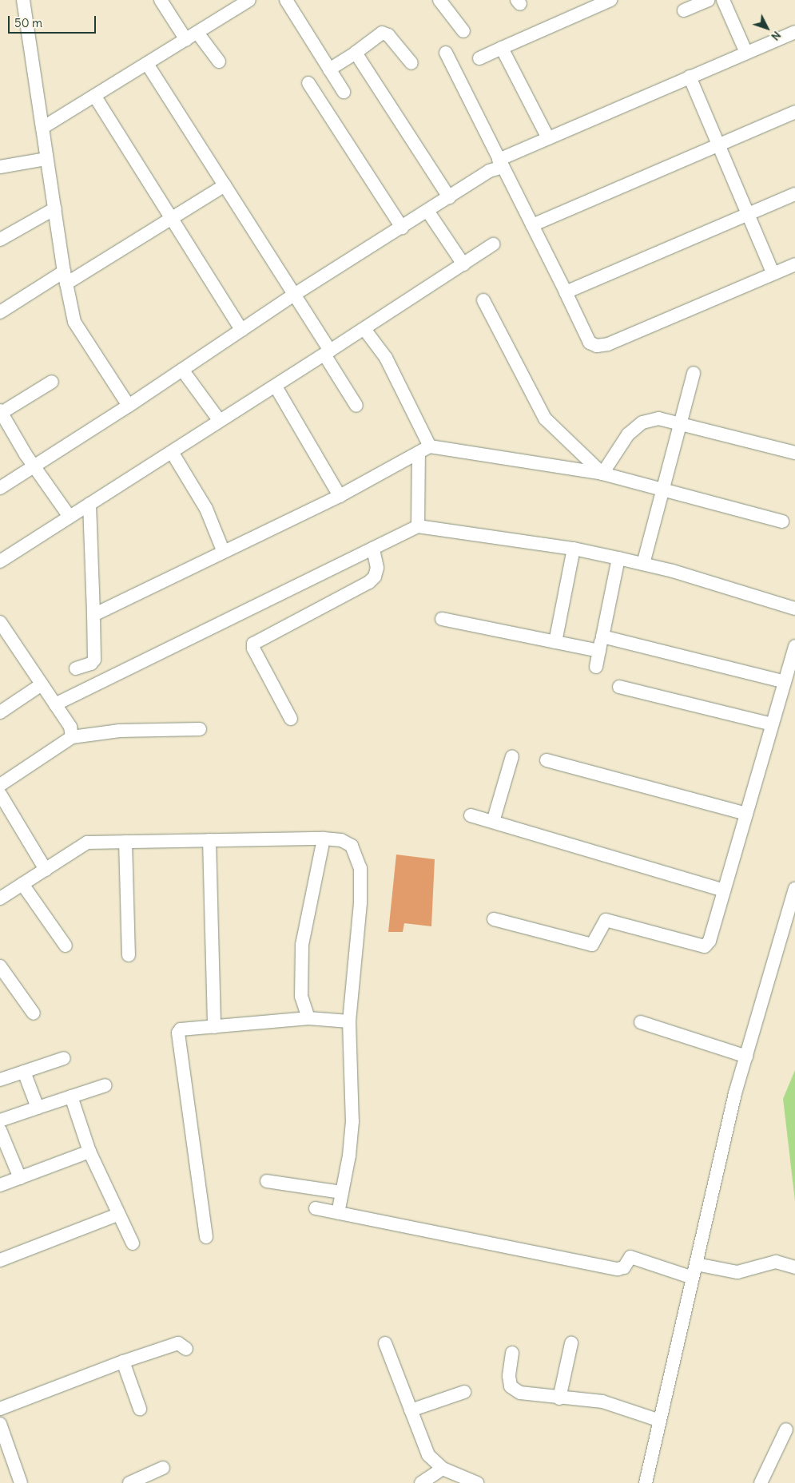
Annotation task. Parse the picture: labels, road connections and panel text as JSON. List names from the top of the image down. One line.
{"scale_bar":"50 m","north":"bottom right"}
